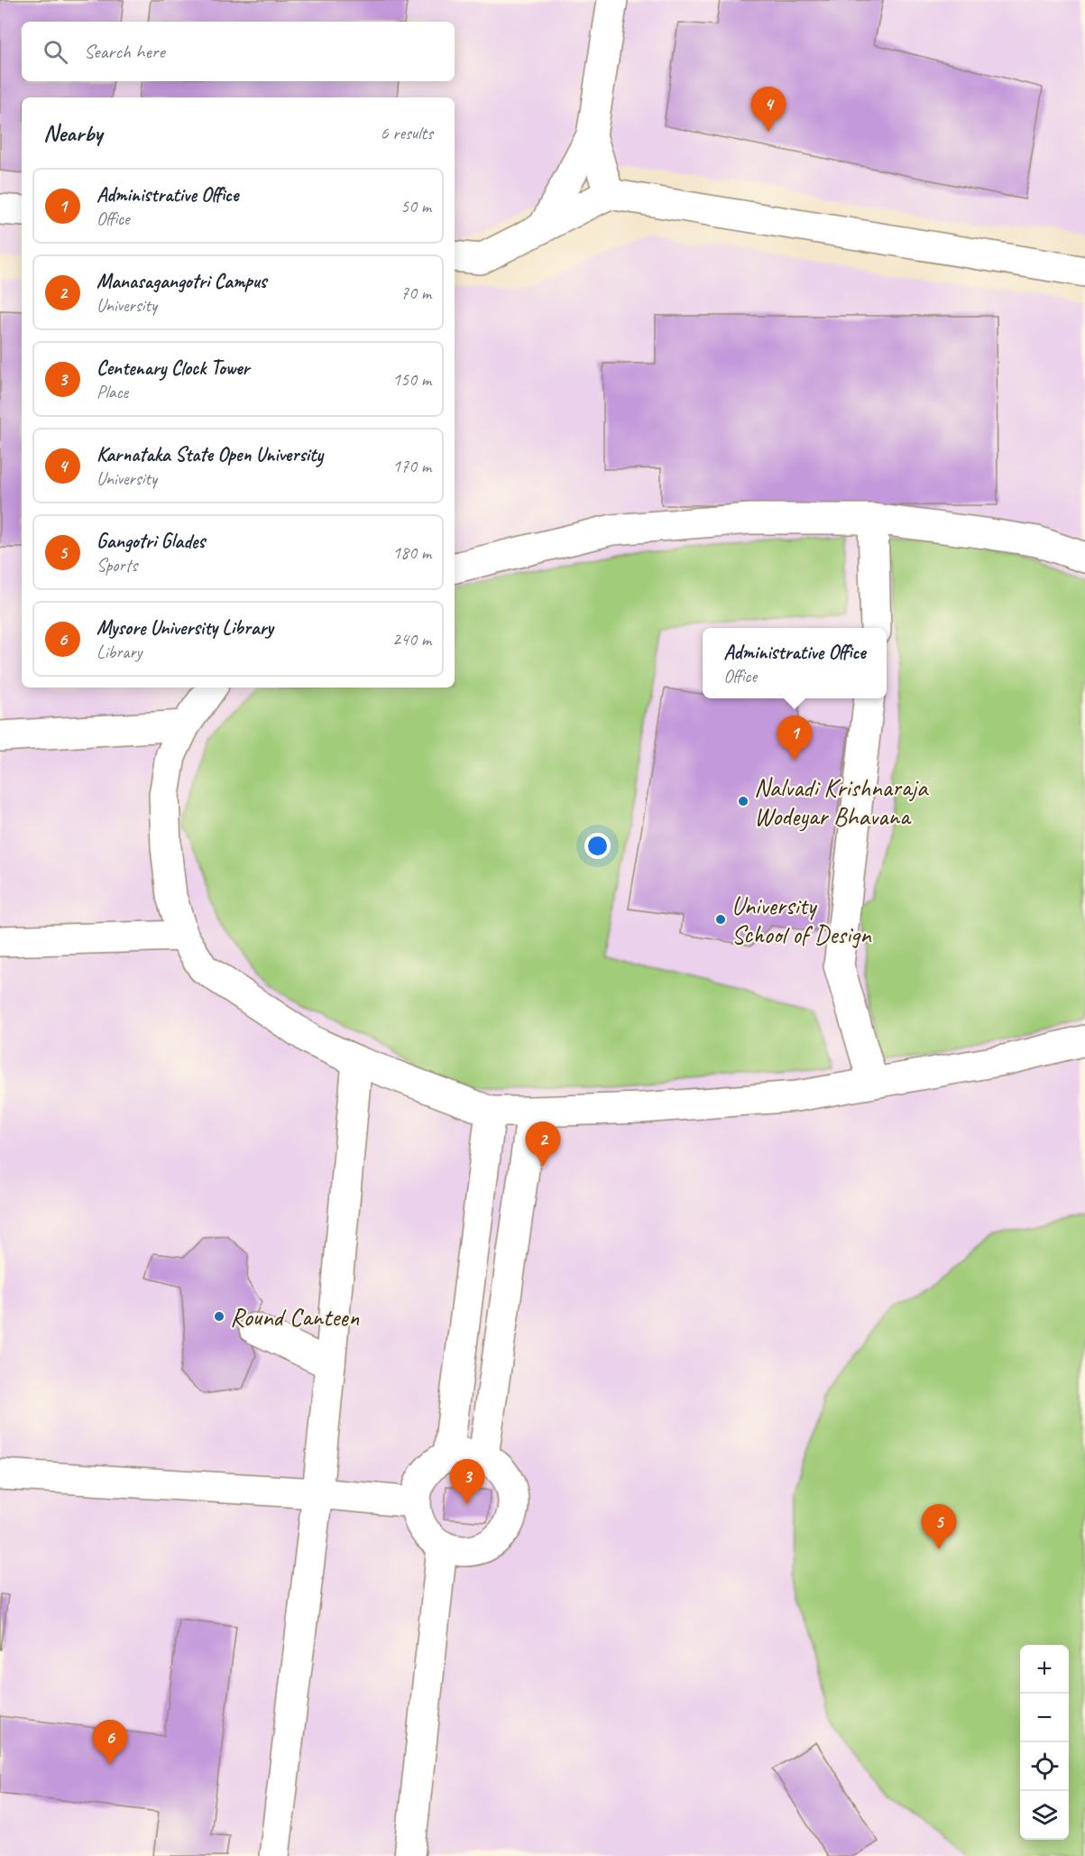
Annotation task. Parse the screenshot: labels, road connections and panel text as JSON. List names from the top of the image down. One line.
{"places":["Nalvadi Krishnaraja Wodeyar Bhavana","University School of Design","Round Canteen"],"page":{"search":"Search here","pins":["4","1","2","3","5","6"],"heading":["Nearby","6 results"],"list":[{"mark":"1","name":"Administrative Office","note":"Office","value":"50 m"},{"mark":"2","name":"Manasagangotri Campus","note":"University","value":"70 m"},{"mark":"3","name":"Centenary Clock Tower","note":"Place","value":"150 m"},{"mark":"4","name":"Karnataka State Open University","note":"University","value":"170 m"},{"mark":"5","name":"Gangotri Glades","note":"Sports","value":"180 m"},{"mark":"6","name":"Mysore University Library","note":"Library","value":"240 m"}],"popup":["Administrative Office","Office"],"map_buttons":["+","−"]}}
